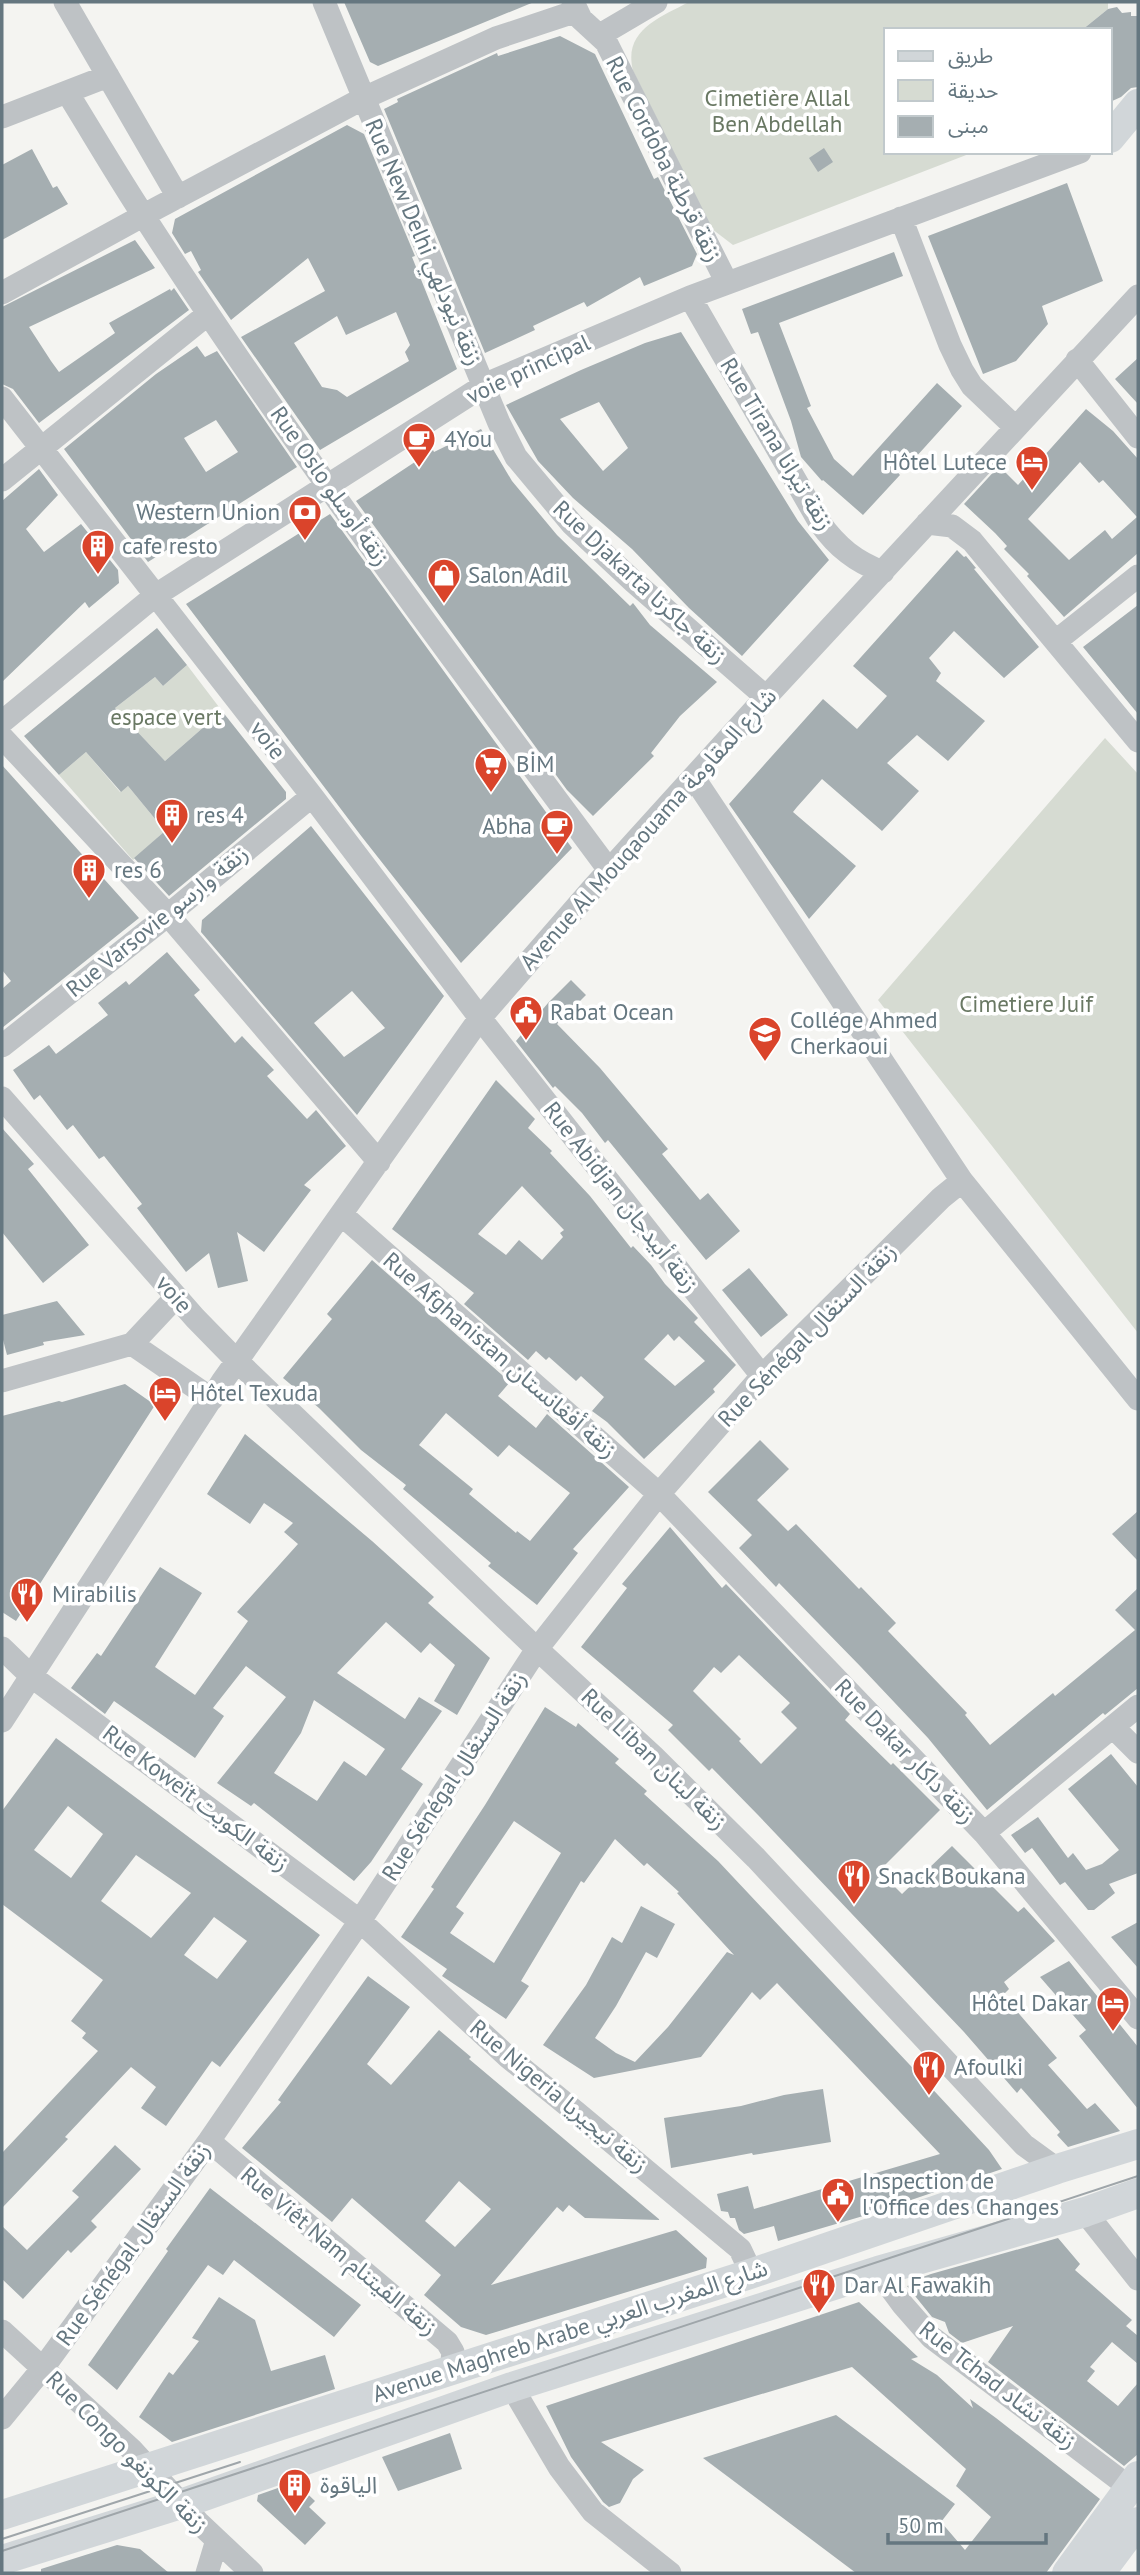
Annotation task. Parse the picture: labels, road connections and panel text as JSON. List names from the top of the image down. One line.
{"streets":{"main road":["Avenue Maghreb Arabe شارع المغرب العربي"],"street":["Rue Cordoba زنقة قرطبة","Rue New Delhi زنقة نيودلهي","voie principal","Rue Tirana زنقة تيرانا","Rue Oslo زنقة أوسلو","Rue Djakarta زنقة جاكرتا","voie","Avenue Al Mouqaouama شارع المقاومة","Rue Varsovie زنقة وارسو","Rue Abidjan زنقة أبيدجان","Rue Sénégal زنقة السنغال","Rue Afghanistan زنقة أفغانستان","Rue Dakar زنقة داكار","Rue Liban زنقة لبنان","Rue Koweït زنقة الكويت","Rue Nigeria زنقة نيجيريا","Rue Viêt Nam زنقة الفيتنام","Rue Tchad زنقة نشاد","Rue Congo زنقة الكونغو"]},"crossings":[["Rue Cordoba زنقة قرطبة","voie principal"],["Rue New Delhi زنقة نيودلهي","voie principal"],["Rue New Delhi زنقة نيودلهي","Rue Djakarta زنقة جاكرتا"],["voie principal","Rue Tirana زنقة تيرانا"],["voie principal","Rue Oslo زنقة أوسلو"],["voie principal","Rue Djakarta زنقة جاكرتا"],["voie principal","voie"],["Rue Tirana زنقة تيرانا","Avenue Al Mouqaouama شارع المقاومة"],["Rue Oslo زنقة أوسلو","Avenue Al Mouqaouama شارع المقاومة"],["Rue Djakarta زنقة جاكرتا","Avenue Al Mouqaouama شارع المقاومة"],["voie","Avenue Al Mouqaouama شارع المقاومة"],["voie","Rue Varsovie زنقة وارسو"],["voie","Rue Abidjan زنقة أبيدجان"],["voie","Rue Liban زنقة لبنان"],["Avenue Al Mouqaouama شارع المقاومة","Rue Abidjan زنقة أبيدجان"],["Avenue Al Mouqaouama شارع المقاومة","Rue Afghanistan زنقة أفغانستان"],["Avenue Al Mouqaouama شارع المقاومة","Rue Liban زنقة لبنان"],["Avenue Al Mouqaouama شارع المقاومة","Rue Koweït زنقة الكويت"],["Rue Abidjan زنقة أبيدجان","Rue Sénégal زنقة السنغال"],["Rue Sénégal زنقة السنغال","Rue Afghanistan زنقة أفغانستان"],["Rue Sénégal زنقة السنغال","Rue Dakar زنقة داكار"],["Rue Sénégal زنقة السنغال","Rue Liban زنقة لبنان"],["Rue Sénégal زنقة السنغال","Rue Koweït زنقة الكويت"],["Rue Sénégal زنقة السنغال","Rue Nigeria زنقة نيجيريا"],["Rue Sénégal زنقة السنغال","Rue Viêt Nam زنقة الفيتنام"],["Rue Sénégal زنقة السنغال","Rue Congo زنقة الكونغو"],["Rue Afghanistan زنقة أفغانستان","Rue Dakar زنقة داكار"],["Rue Liban زنقة لبنان","Avenue Maghreb Arabe شارع المغرب العربي"],["Rue Koweït زنقة الكويت","Rue Nigeria زنقة نيجيريا"],["Rue Nigeria زنقة نيجيريا","Avenue Maghreb Arabe شارع المغرب العربي"],["Rue Viêt Nam زنقة الفيتنام","Avenue Maghreb Arabe شارع المغرب العربي"],["Avenue Maghreb Arabe شارع المغرب العربي","Rue Tchad زنقة نشاد"],["Avenue Maghreb Arabe شارع المغرب العربي","Rue Congo زنقة الكونغو"]],"parks":["Cimetière Allal Ben Abdellah","espace vert","Cimetiere Juif"],"places":{"cafe":["4You","Abha"],"hotel":["Hôtel Lutece","Hôtel Texuda","Hôtel Dakar"],"bank":["Western Union"],"building":["cafe resto","res 4","res 6","الياقوة"],"shop":["Salon Adil"],"supermarket":["BİM"],"public building":["Rabat Ocean","Inspection de l'Office des Changes"],"school or university":["Collége Ahmed Cherkaoui"],"restaurant":["Mirabilis","Snack Boukana","Afoulki","Dar Al Fawakih"]},"legend":["طريق","حديقة","مبنى"],"scale_bar":"50 m"}
